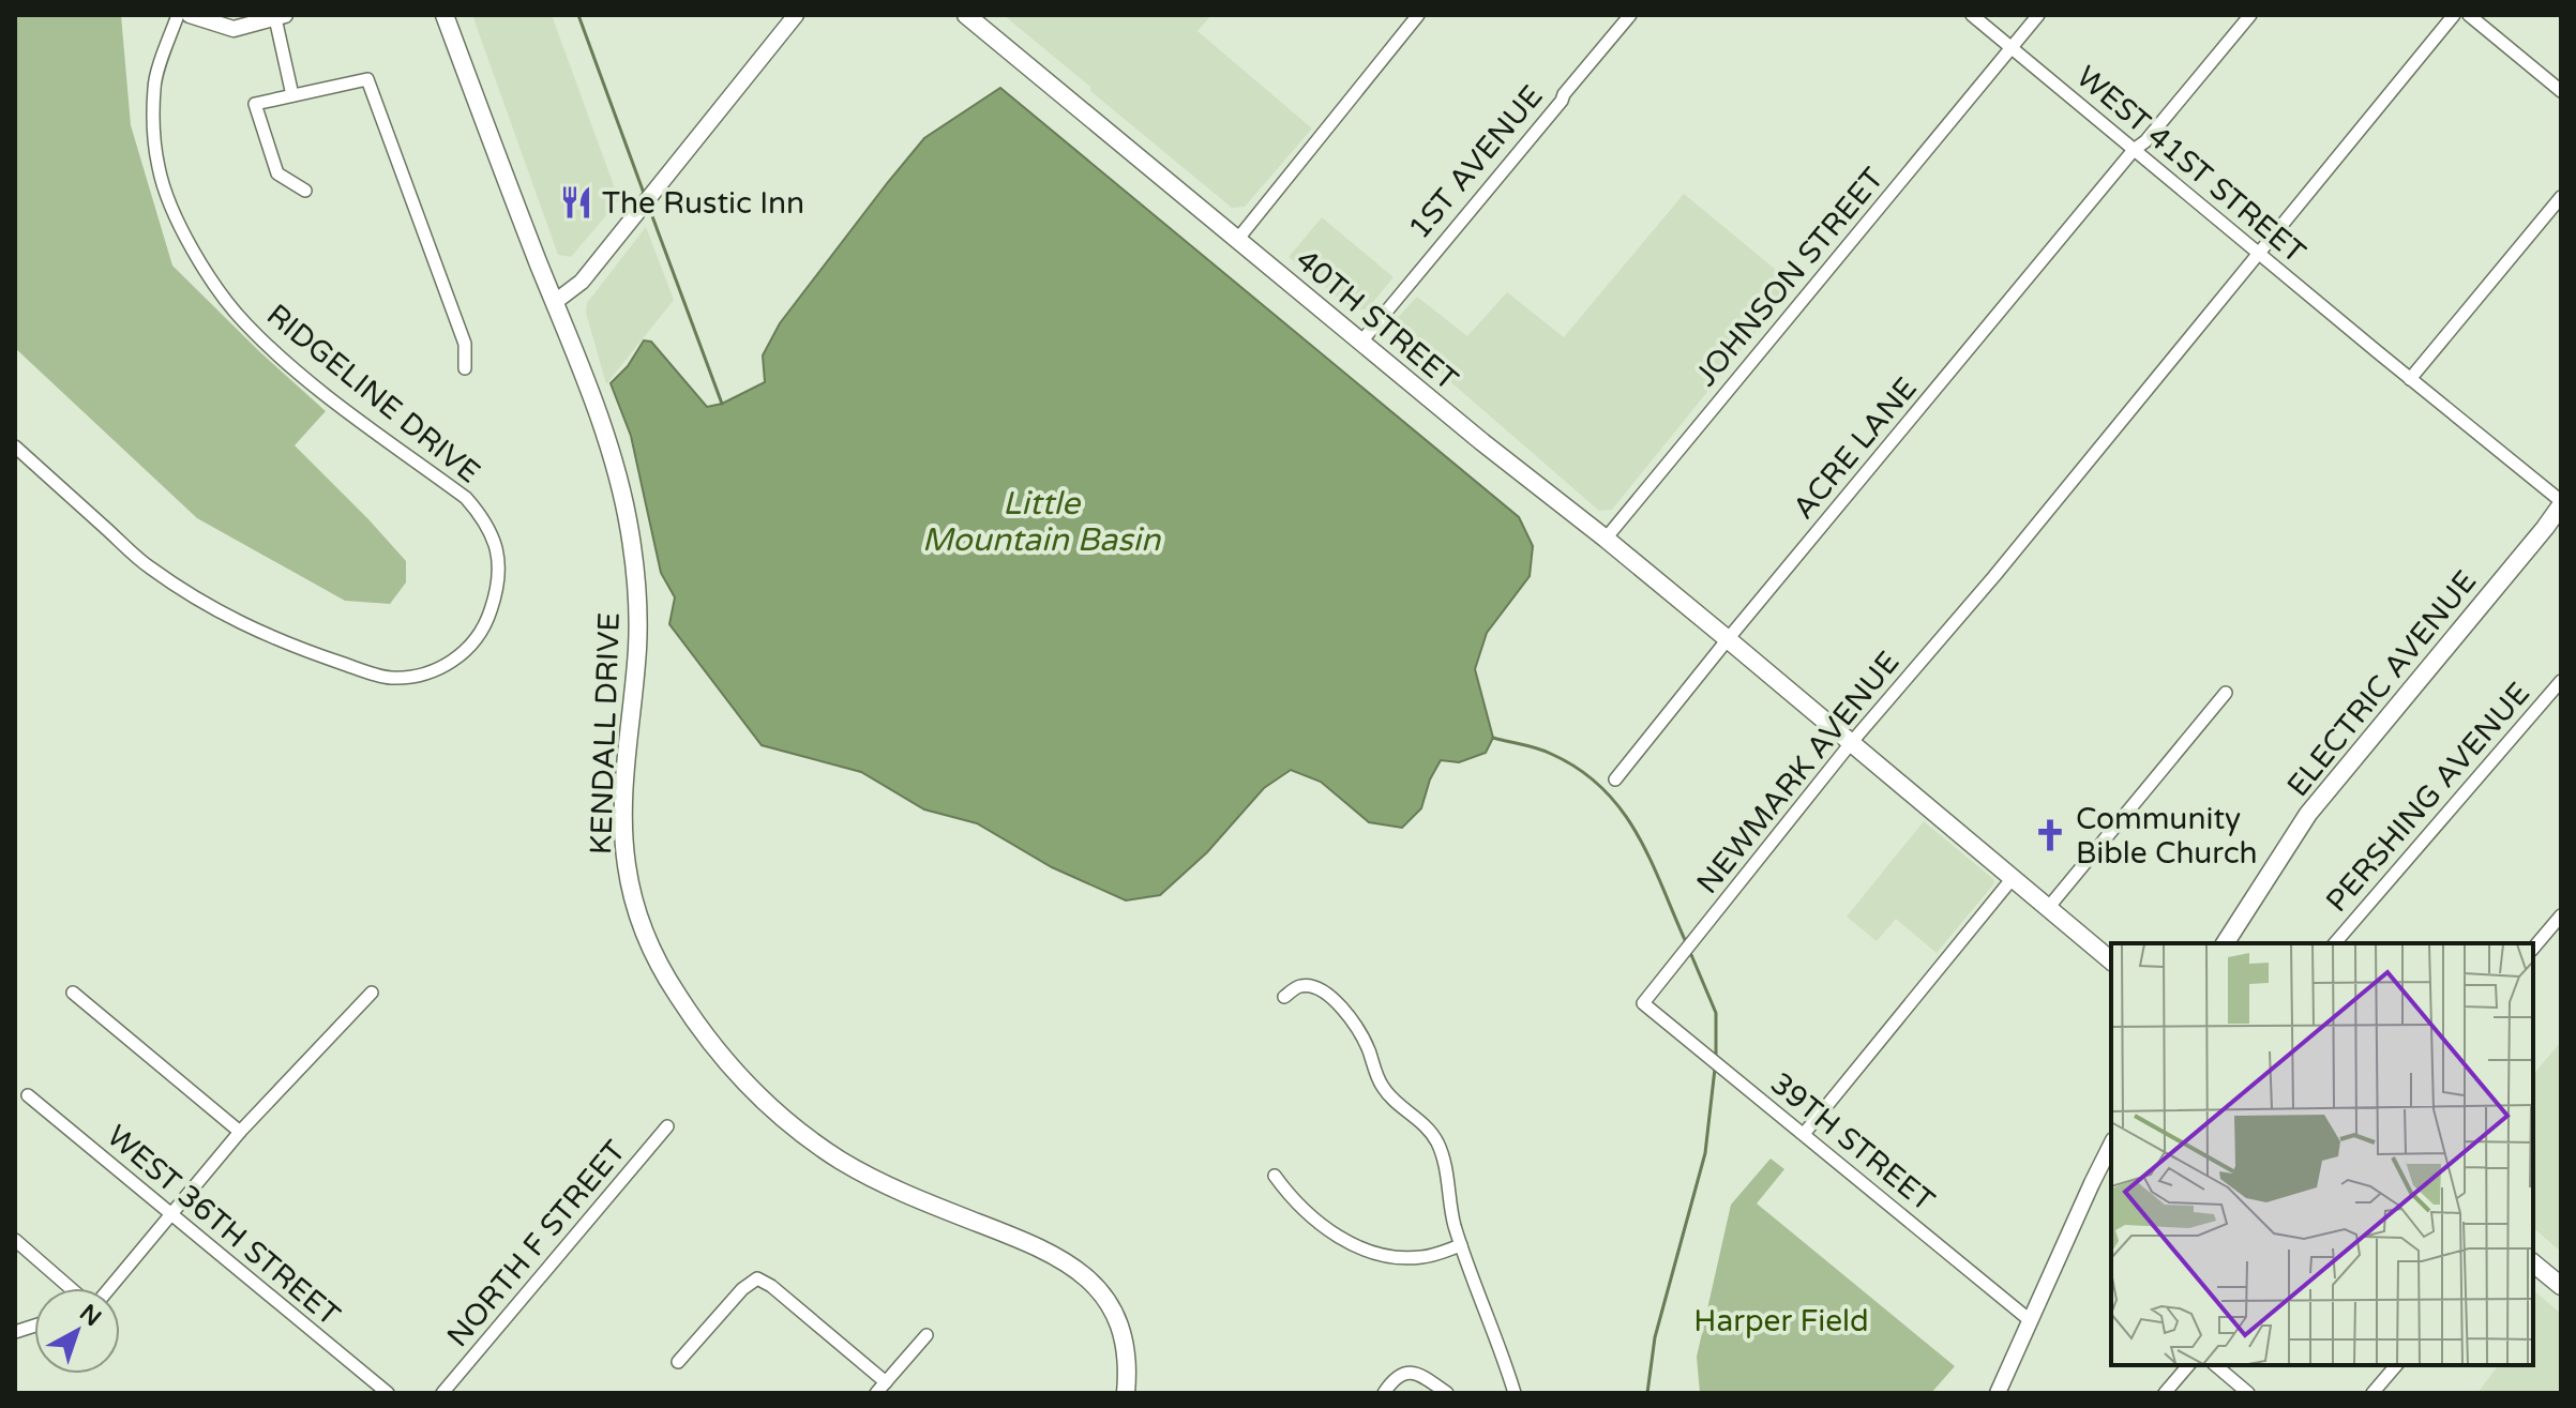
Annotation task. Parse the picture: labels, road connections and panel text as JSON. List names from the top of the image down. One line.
{"streets":{"main road":["40TH STREET","ELECTRIC AVENUE","KENDALL DRIVE"],"street":["1ST AVENUE","WEST 41ST STREET","JOHNSON STREET","RIDGELINE DRIVE","ACRE LANE","NEWMARK AVENUE","PERSHING AVENUE","39TH STREET","WEST 36TH STREET","NORTH F STREET"]},"crossings":[["1ST AVENUE","40TH STREET"],["WEST 41ST STREET","JOHNSON STREET"],["WEST 41ST STREET","ACRE LANE"],["WEST 41ST STREET","ELECTRIC AVENUE"],["WEST 41ST STREET","NEWMARK AVENUE"],["JOHNSON STREET","40TH STREET"],["40TH STREET","ACRE LANE"],["40TH STREET","NEWMARK AVENUE"],["NEWMARK AVENUE","39TH STREET"]],"water":["Little Mountain Basin"],"parks":["Harper Field"],"places":{"restaurant":["The Rustic Inn"],"church":["Community Bible Church"]},"north":"top right"}
